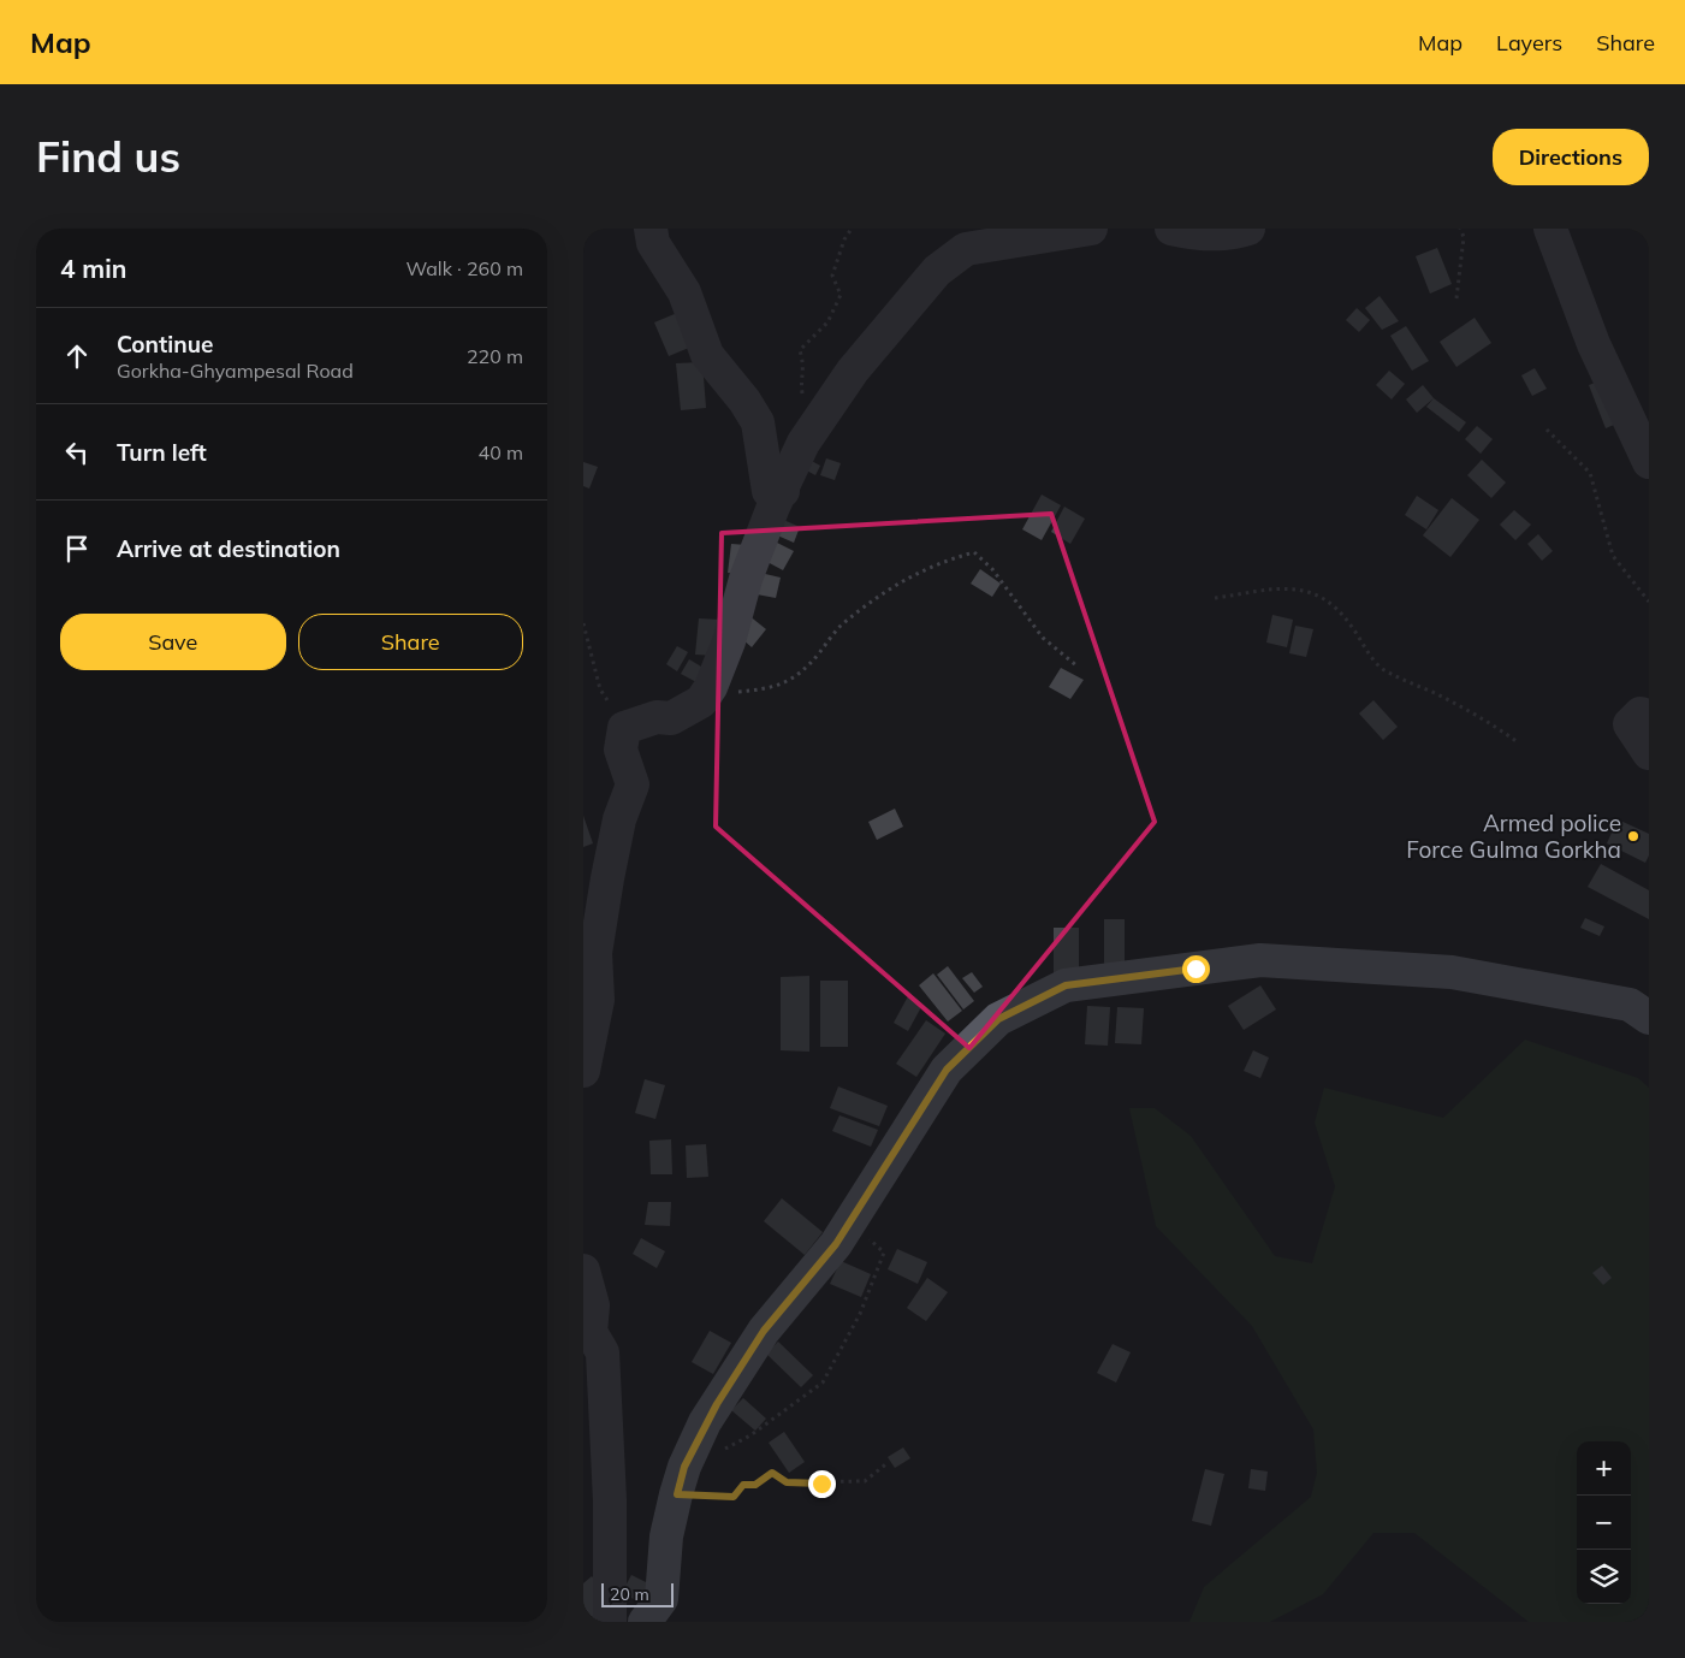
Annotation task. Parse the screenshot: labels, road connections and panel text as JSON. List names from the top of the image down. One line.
{"places":["Armed police Force Gulma Gorkha"],"scale_bar":"20 m","page":{"header":"Map","nav":["Map","Layers","Share"],"buttons":["Directions",["Save","Share"]],"title":"Find us","heading":["4 min","Walk · 260 m"],"list":[["Continue","Gorkha-Ghyampesal Road","220 m"],["Turn left","40 m"],"Arrive at destination"],"map_buttons":["+","−"],"scale":"20 m"}}
